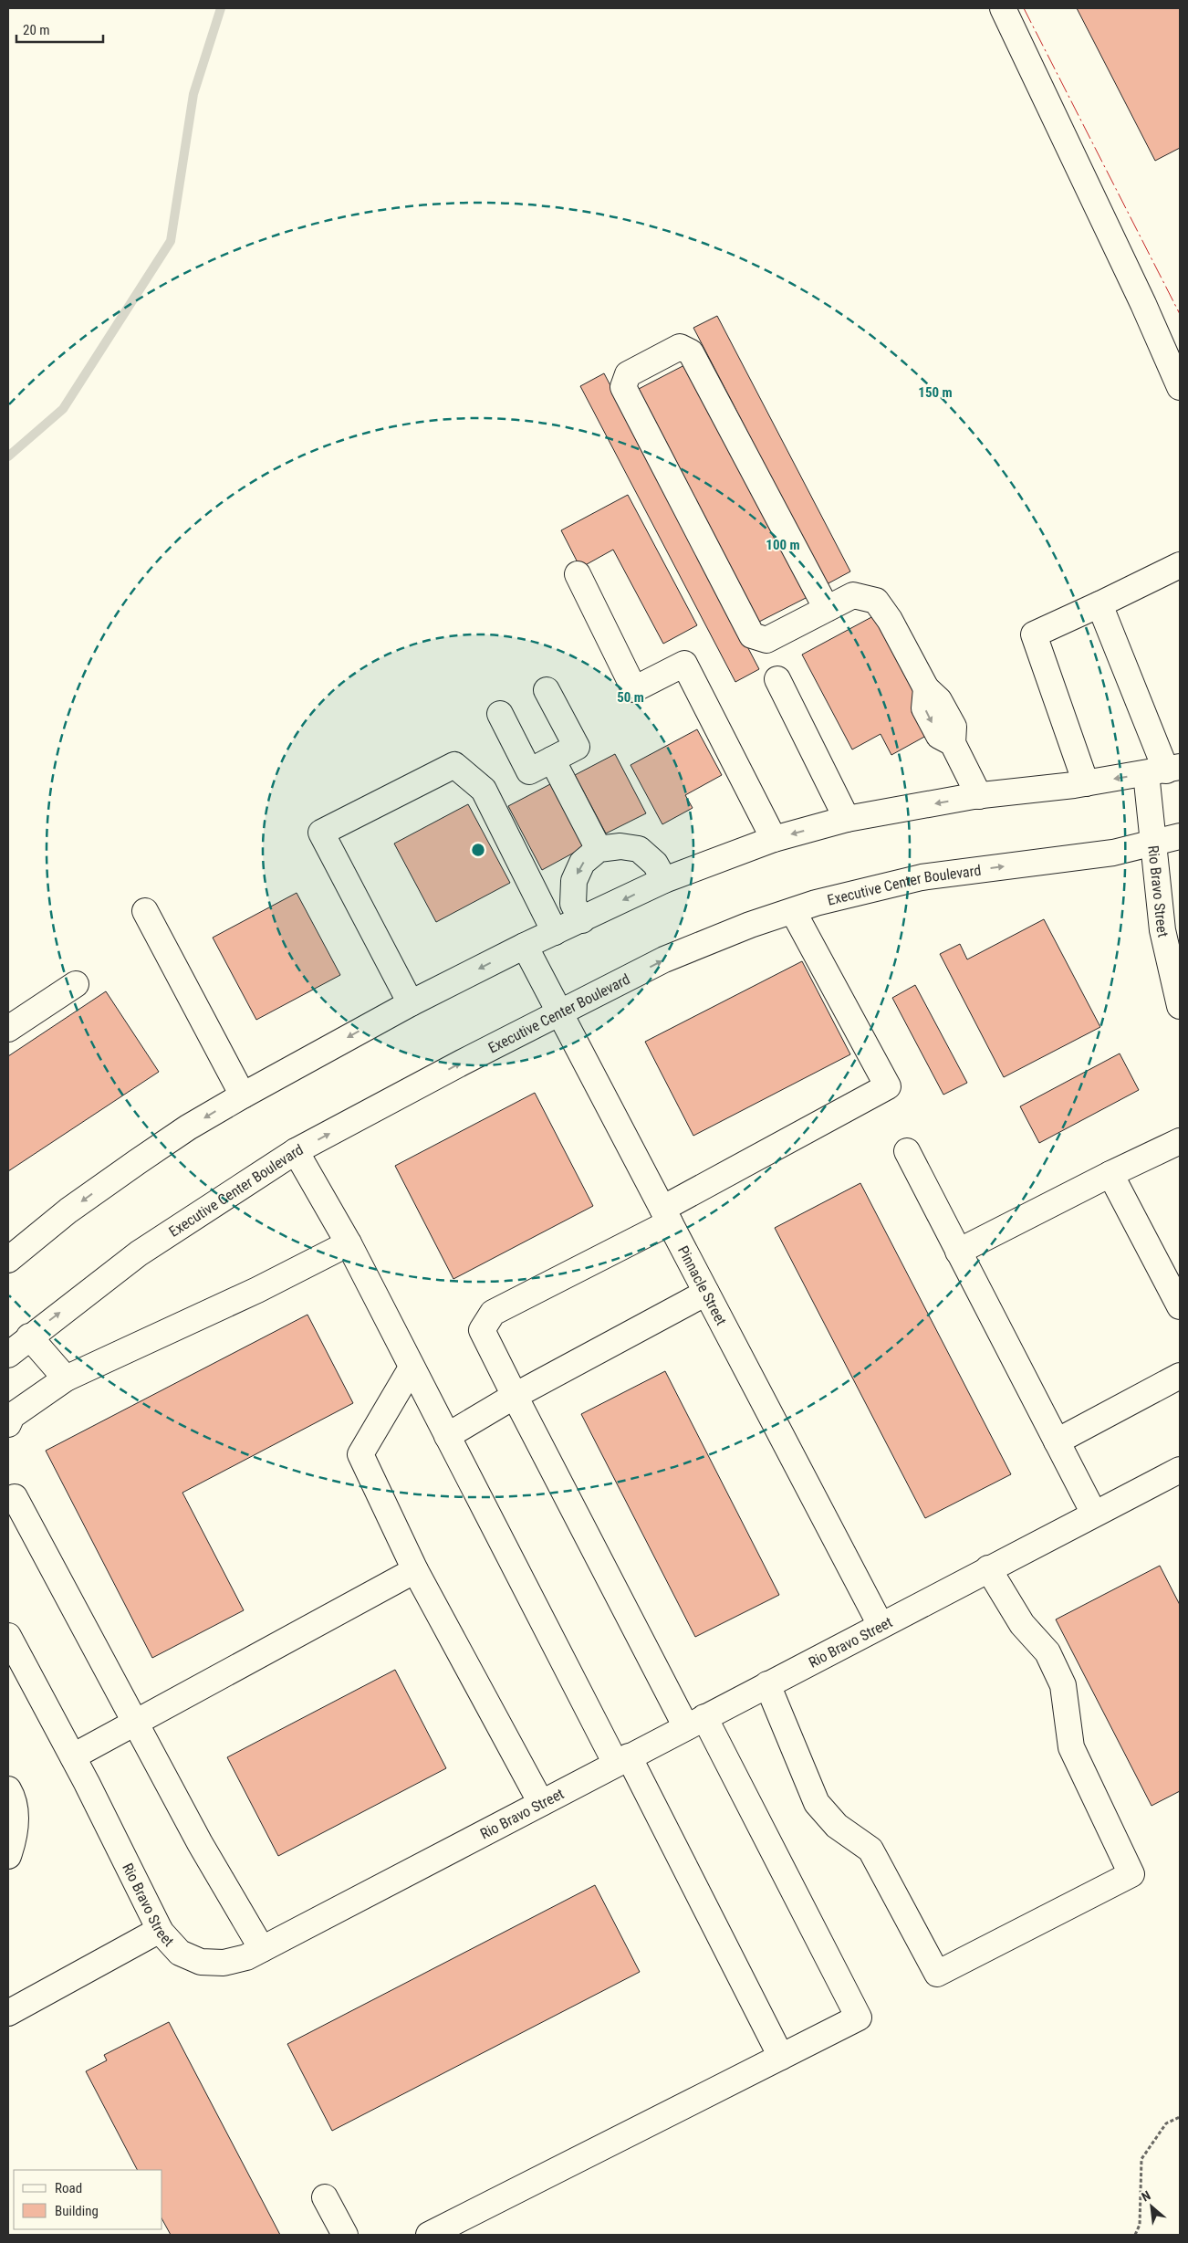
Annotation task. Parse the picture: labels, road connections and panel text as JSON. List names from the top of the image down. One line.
{"streets":{"main road":["Executive Center Boulevard","Rio Bravo Street","Pinnacle Street"]},"crossings":[["Executive Center Boulevard","Rio Bravo Street"],["Executive Center Boulevard","Pinnacle Street"],["Rio Bravo Street","Pinnacle Street"]],"legend":["Road","Building"],"scale_bar":"20 m","north":"top left","rings":["150 m","100 m","50 m"]}
